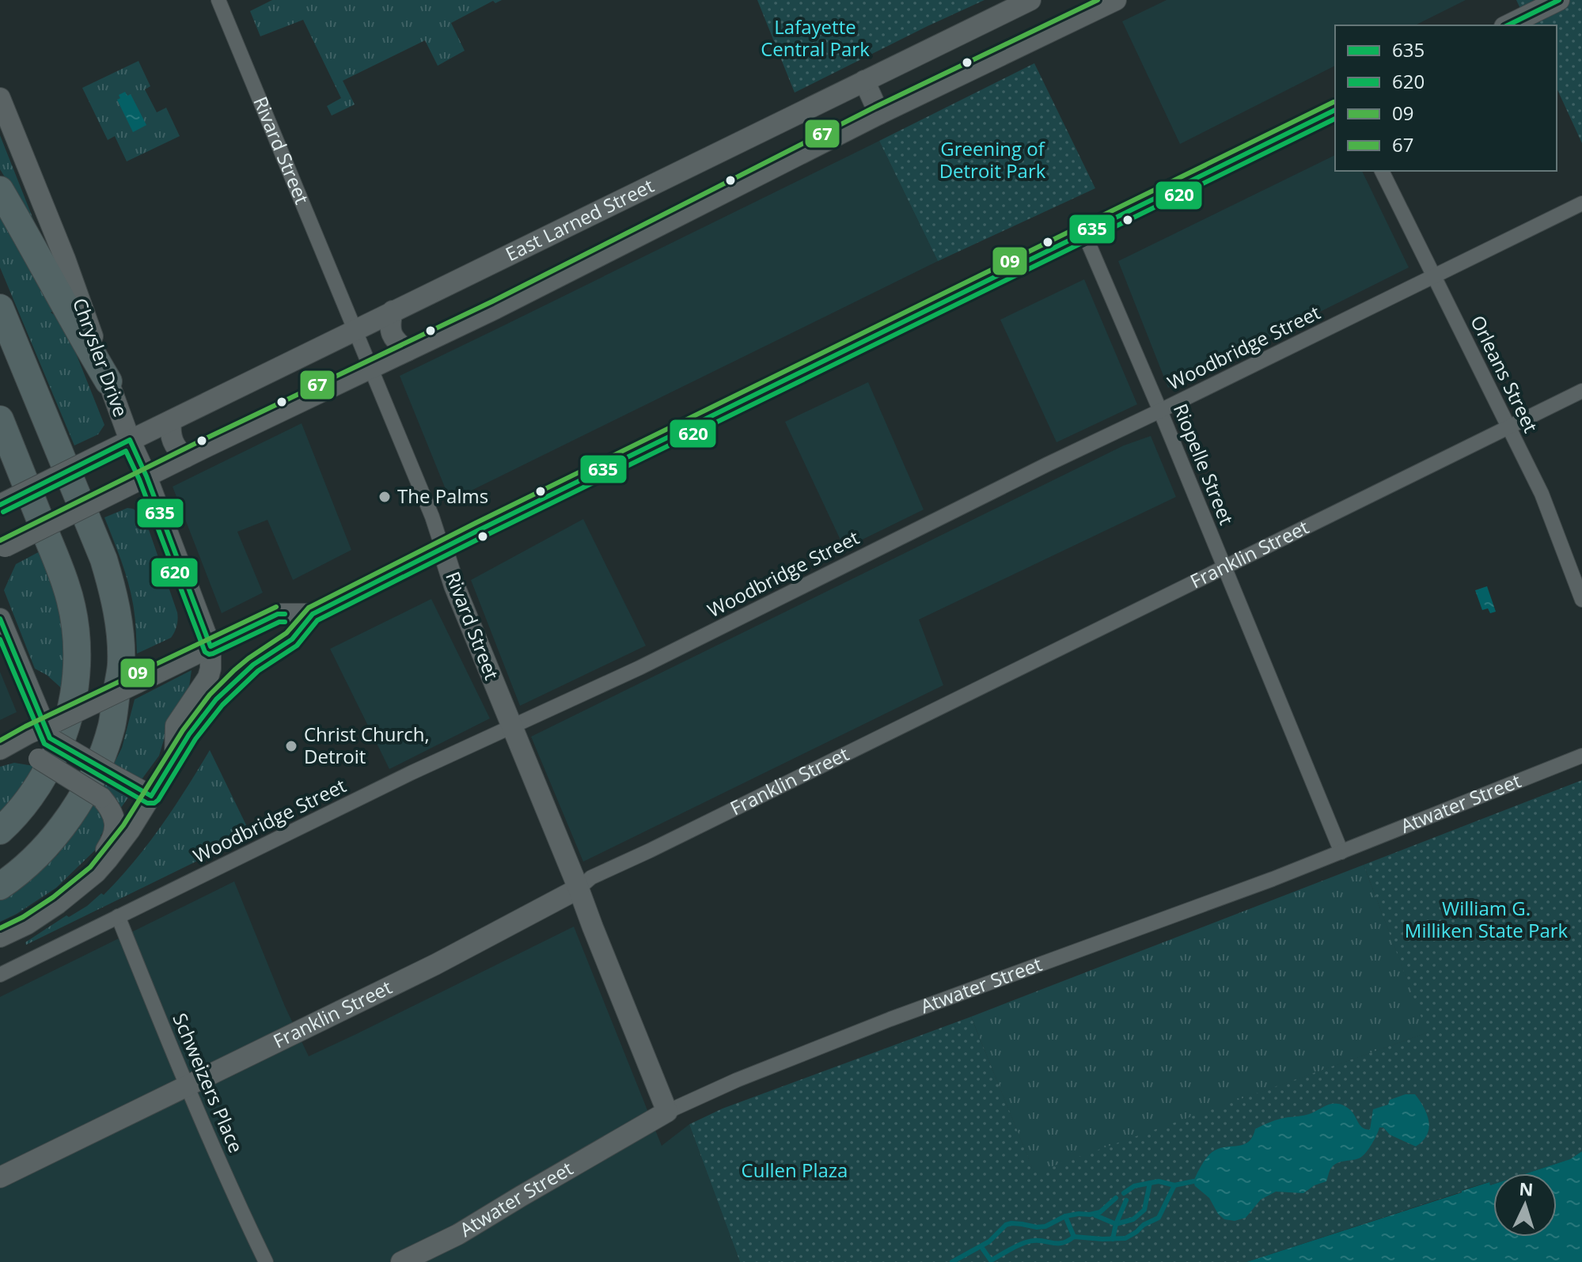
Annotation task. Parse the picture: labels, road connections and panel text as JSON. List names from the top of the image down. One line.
{"streets":{"street":["Rivard Street","East Larned Street","Woodbridge Street","Chrysler Drive","Orleans Street","Riopelle Street","Franklin Street","Atwater Street","Schweizers Place"]},"crossings":[["Rivard Street","East Larned Street"],["Rivard Street","Woodbridge Street"],["Rivard Street","Franklin Street"],["Rivard Street","Atwater Street"],["East Larned Street","Chrysler Drive"],["Woodbridge Street","Orleans Street"],["Woodbridge Street","Riopelle Street"],["Woodbridge Street","Schweizers Place"],["Orleans Street","Franklin Street"],["Riopelle Street","Franklin Street"],["Riopelle Street","Atwater Street"],["Franklin Street","Schweizers Place"]],"parks":["Lafayette Central Park","Greening of Detroit Park","William G. Milliken State Park","Cullen Plaza"],"places":["The Palms","Christ Church, Detroit"],"lines":["transit line 635","transit line 67","transit line 09","transit line 620"],"legend":["635","620","09","67"],"north":"top"}
